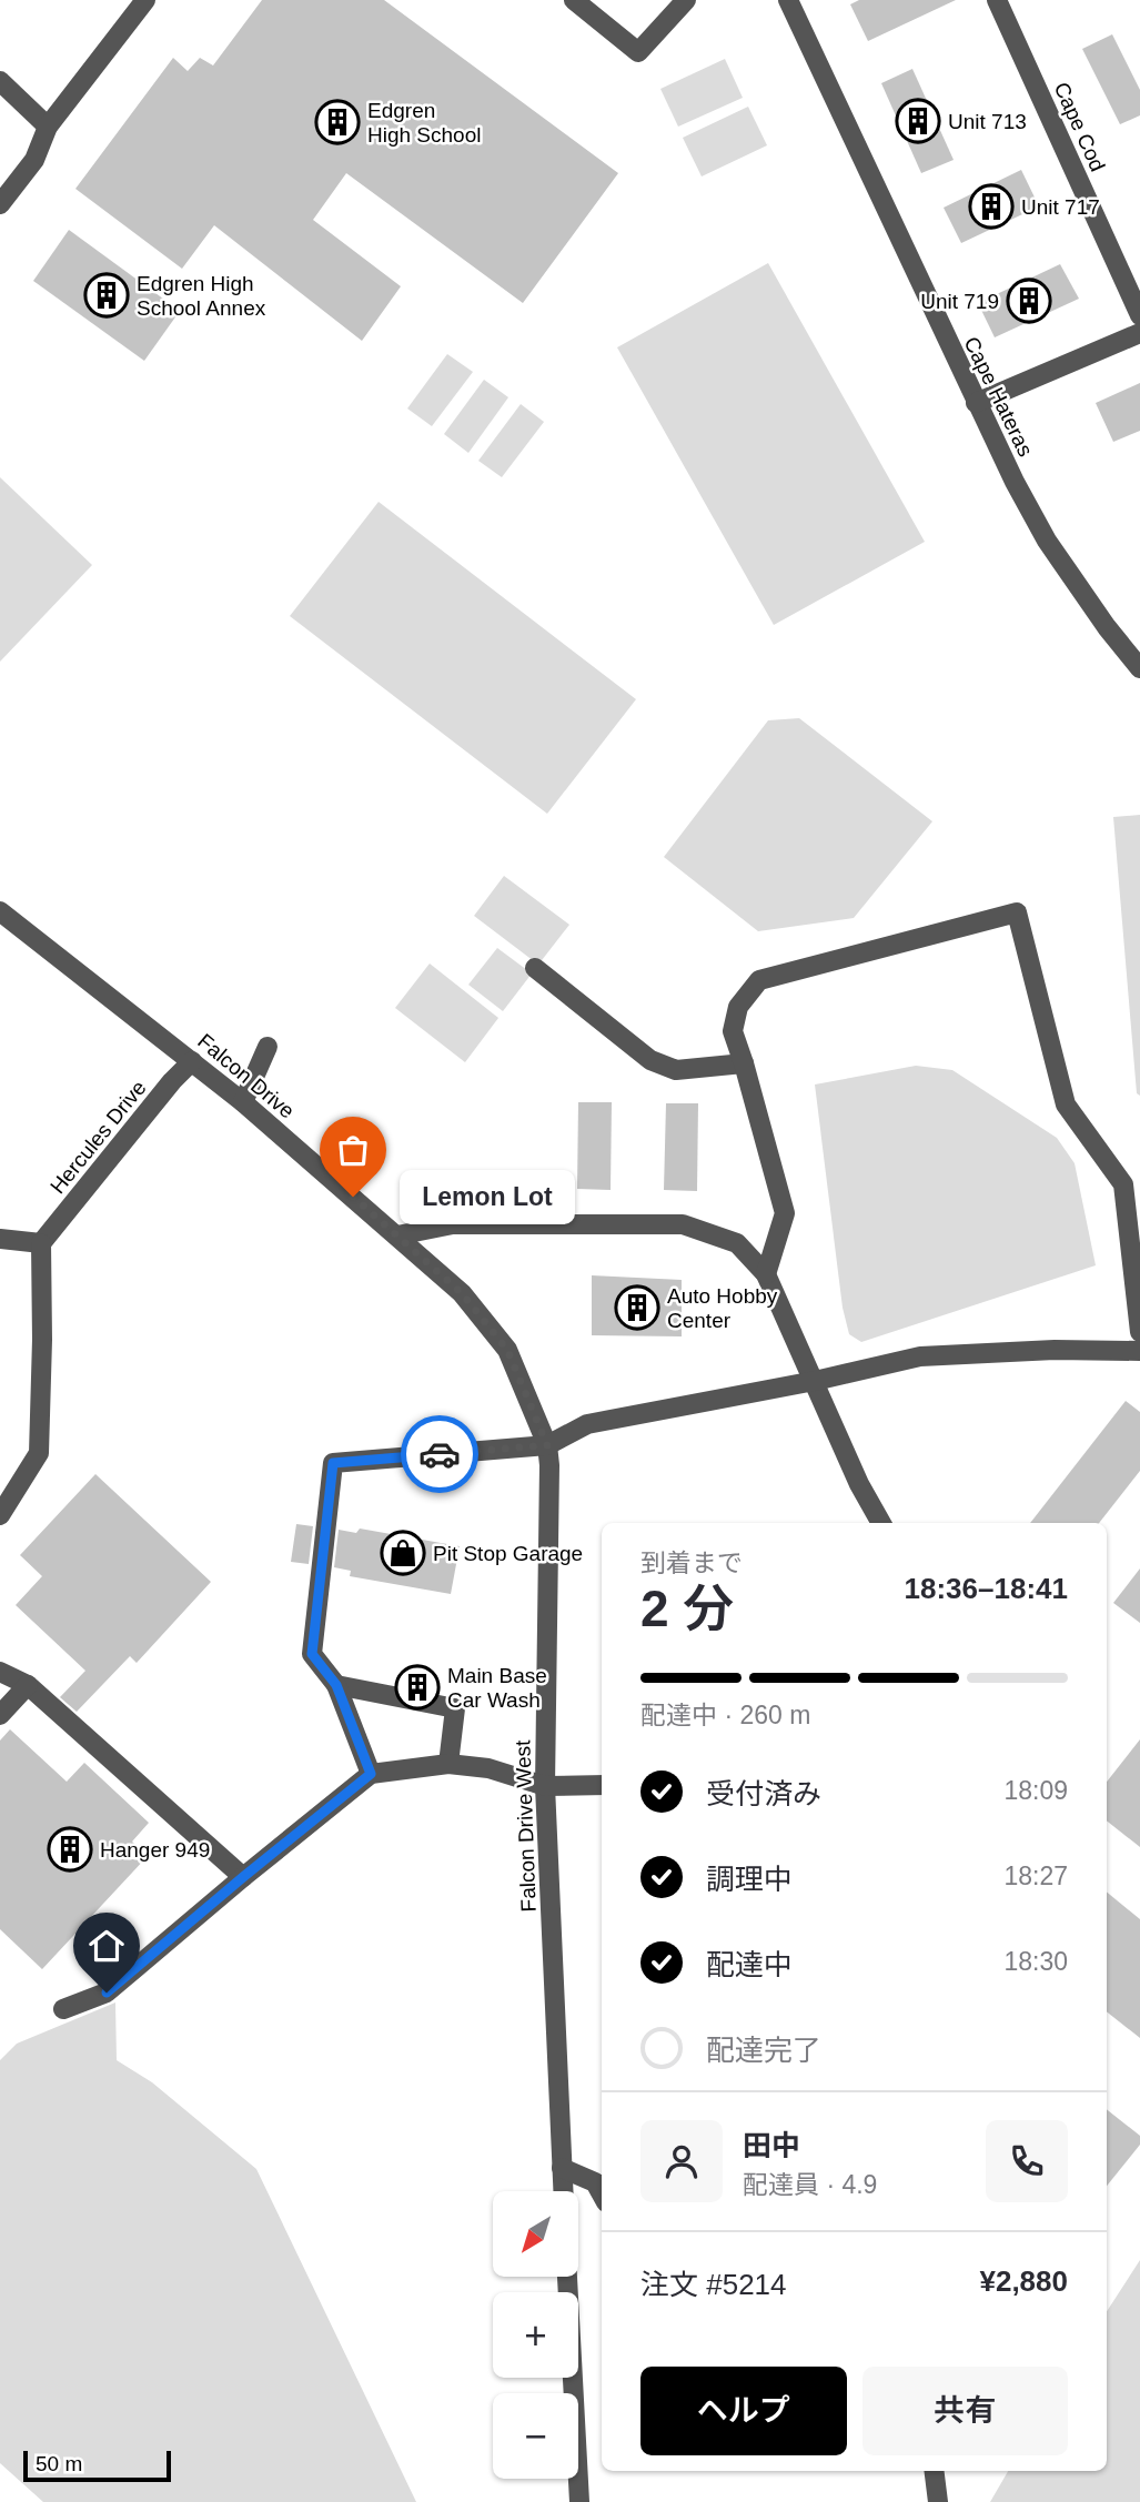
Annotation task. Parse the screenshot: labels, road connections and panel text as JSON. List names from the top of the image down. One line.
{"streets":{"street":["Cape Cod","Cape Hateras","Falcon Drive","Hercules Drive","Falcon Drive West"]},"crossings":[["Falcon Drive","Hercules Drive"],["Falcon Drive","Falcon Drive West"]],"places":{"building":["Unit 713","Edgren High School","Unit 717","Edgren High School Annex","Unit 719","Auto Hobby Center","Main Base Car Wash","Hanger 949"],"other":["Lemon Lot"],"shop":["Pit Stop Garage"]},"scale_bar":"50 m","north":"bottom left","page":{"bubble":"Lemon Lot","heading":["2 分","到着まで","18:36–18:41"],"panel":["田中","配達員 · 4.9","注文 #5214","¥2,880"],"bar":"配達中 · 260 m","list":[["受付済み","18:09"],["調理中","18:27"],["配達中","18:30"],"配達完了"],"map_buttons":["+","−"],"buttons":["ヘルプ","共有"],"scale":"50 m"}}
